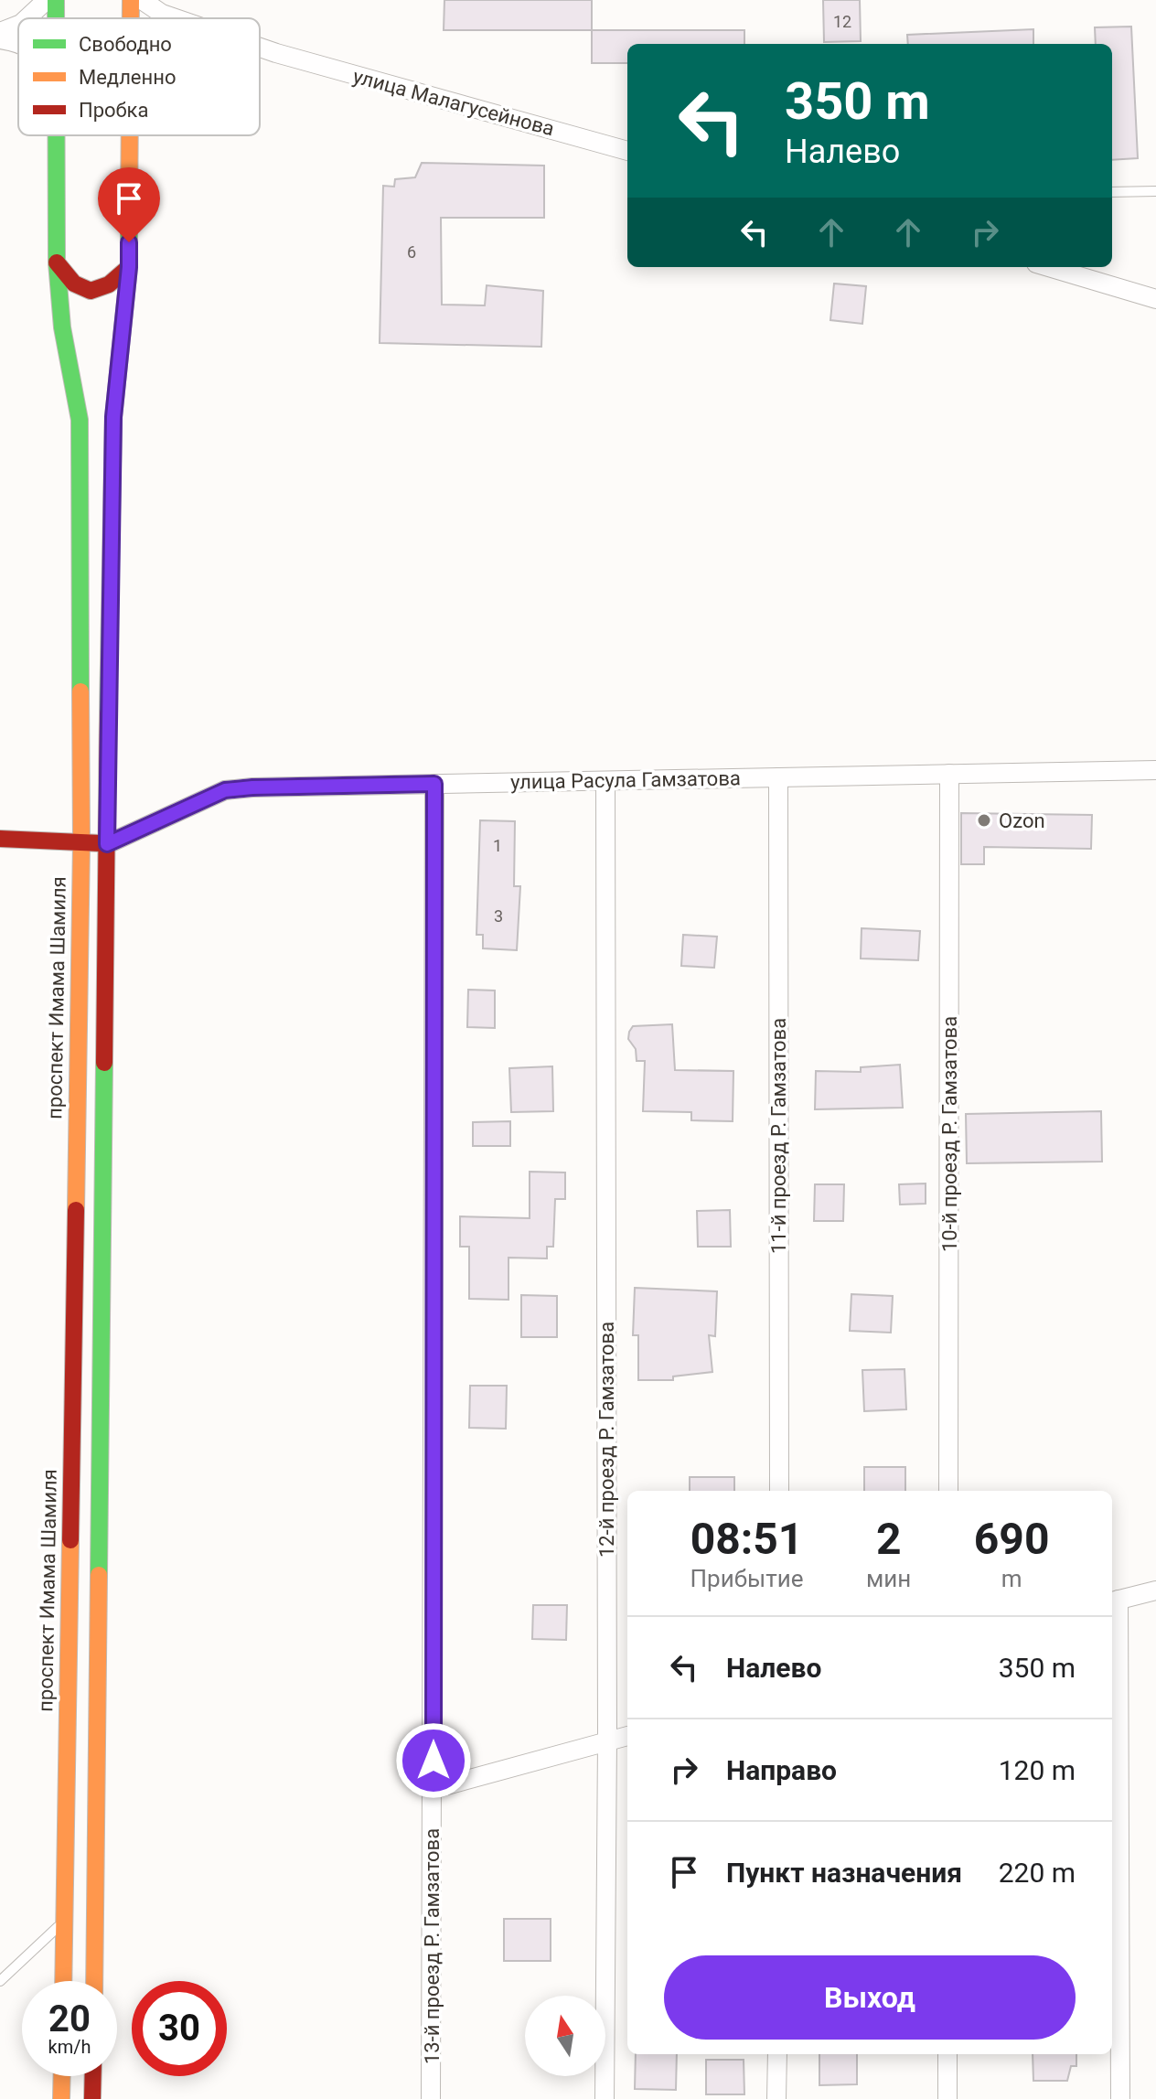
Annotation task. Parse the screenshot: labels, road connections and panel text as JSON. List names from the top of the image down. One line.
{"streets":{"main road":["проспект Имама Шамиля"],"street":["улица Малагусейнова","улица Расула Гамзатова","10-й проезд Р. Гамзатова","11-й проезд Р. Гамзатова","12-й проезд Р. Гамзатова","13-й проезд Р. Гамзатова"]},"crossings":[["улица Расула Гамзатова","10-й проезд Р. Гамзатова"],["улица Расула Гамзатова","11-й проезд Р. Гамзатова"],["улица Расула Гамзатова","12-й проезд Р. Гамзатова"],["улица Расула Гамзатова","13-й проезд Р. Гамзатова"]],"places":["Ozon"],"house_numbers":["12","6","1","3"],"legend":["Свободно","Медленно","Пробка"],"north":"top","page":{"turn":["350 m","Налево"],"eta":["08:51","Прибытие","2","мин","690","m"],"list":[{"name":"Налево","value":"350 m"},{"name":"Направо","value":"120 m"},{"name":"Пункт назначения","value":"220 m"}],"buttons":"Выход","speed":"20 km/h","limit":"30"}}
